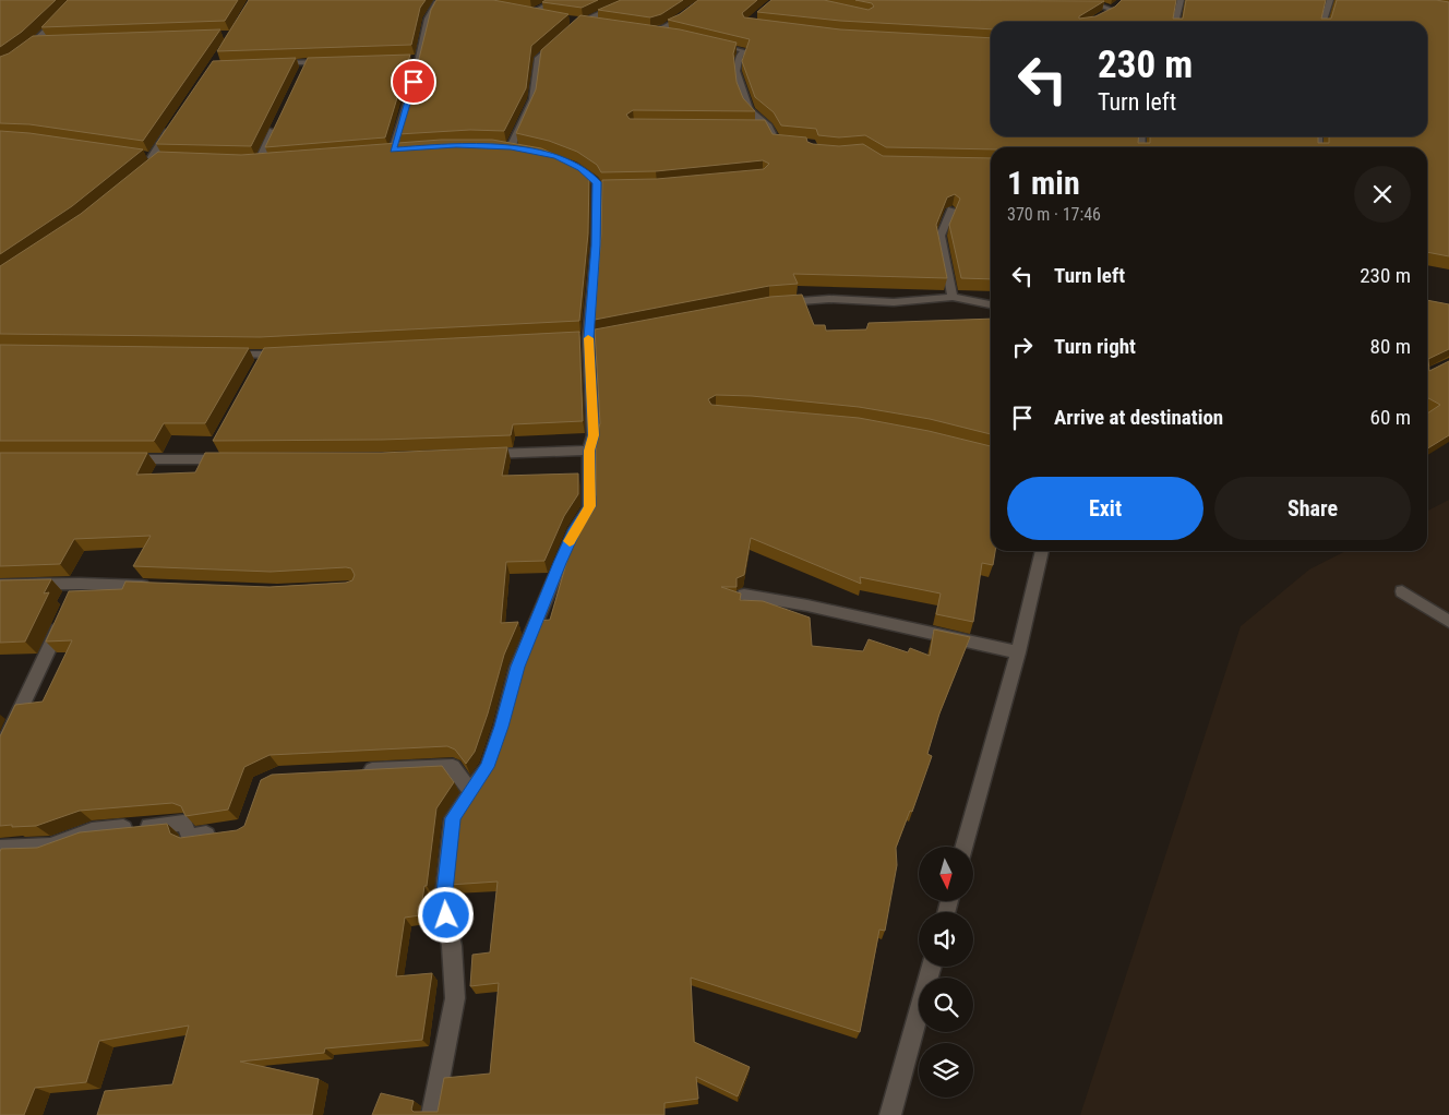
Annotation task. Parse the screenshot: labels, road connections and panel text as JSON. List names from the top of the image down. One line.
{"north":"bottom","page":{"turn":["230 m","Turn left"],"heading":["1 min","370 m · 17:46"],"list":[{"name":"Turn left","value":"230 m"},{"name":"Turn right","value":"80 m"},{"name":"Arrive at destination","value":"60 m"}],"buttons":["Exit","Share"]}}
